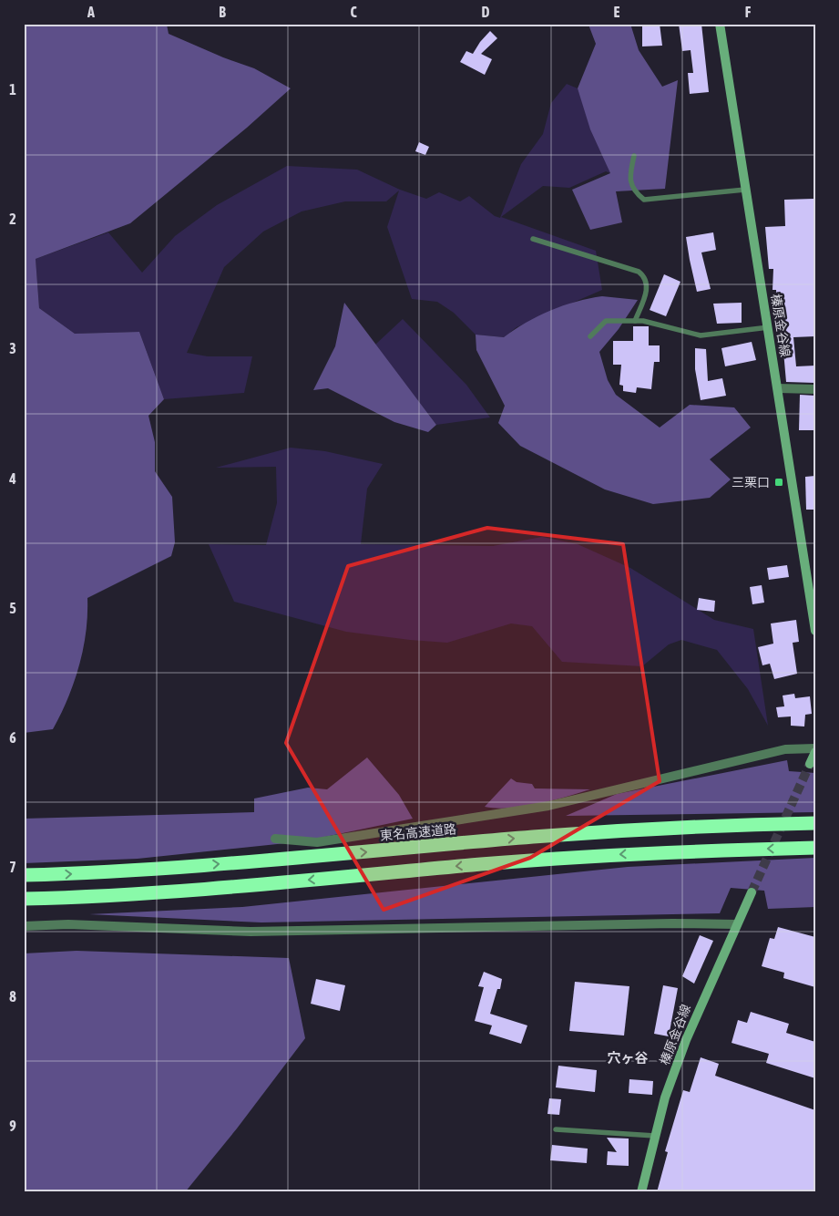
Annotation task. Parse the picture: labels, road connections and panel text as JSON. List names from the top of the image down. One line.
{"streets":{"highway":["東名高速道路"],"main road":["榛原金谷線"]},"districts":["穴ヶ谷"],"places":{"transit":["三栗口"]},"grid":{"columns":["A","B","C","D","E","F"],"rows":["1","2","3","4","5","6","7","8","9"]}}
